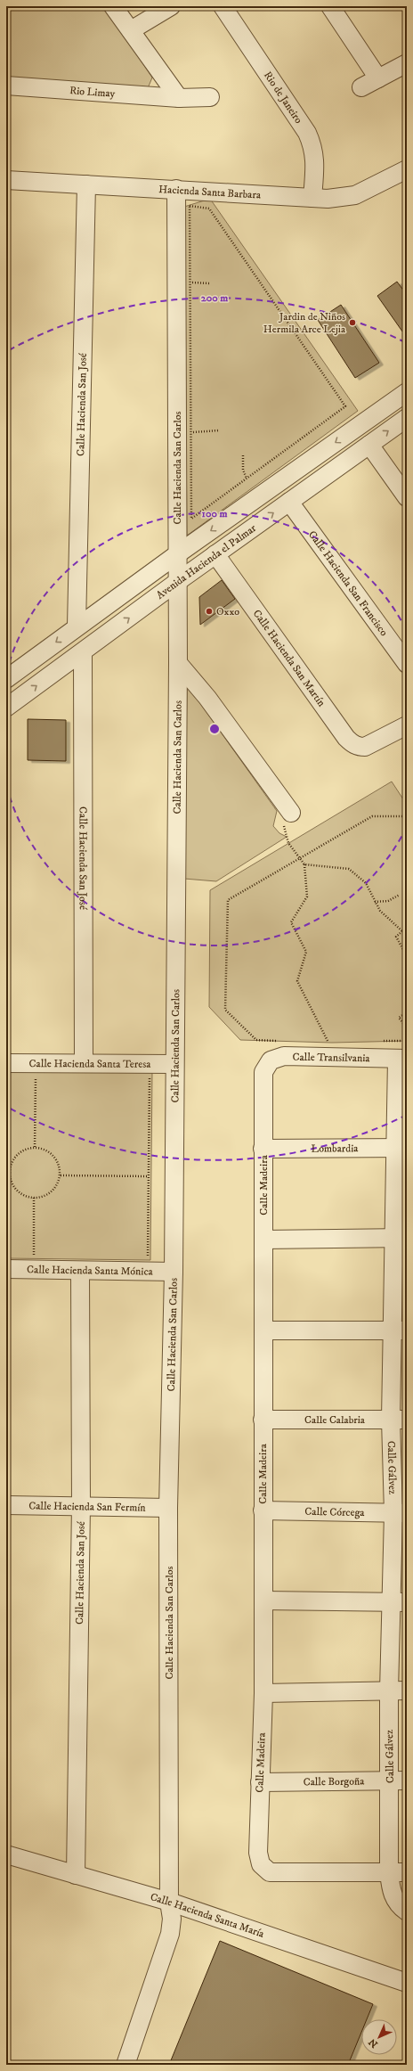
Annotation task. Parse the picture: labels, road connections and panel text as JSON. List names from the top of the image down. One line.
{"streets":{"street":["Rio Limay","Rio de Janeiro","Hacienda Santa Barbara","Calle Hacienda San José","Calle Hacienda San Carlos","Avenida Hacienda el Palmar","Calle Hacienda San Francisco","Calle Hacienda San Martín","Calle Transilvania","Calle Hacienda Santa Teresa","Lombardia","Calle Madeira","Calle Hacienda Santa Mónica","Calle Calabria","Calle Gálvez","Calle Hacienda San Fermín","Calle Córcega","Calle Borgoña","Calle Hacienda Santa María"]},"crossings":[["Rio de Janeiro","Hacienda Santa Barbara"],["Hacienda Santa Barbara","Calle Hacienda San José"],["Hacienda Santa Barbara","Calle Hacienda San Carlos"],["Calle Hacienda San José","Avenida Hacienda el Palmar"],["Calle Hacienda San José","Calle Hacienda Santa Teresa"],["Calle Hacienda San José","Calle Hacienda Santa Mónica"],["Calle Hacienda San José","Calle Hacienda San Fermín"],["Calle Hacienda San José","Calle Hacienda Santa María"],["Calle Hacienda San Carlos","Avenida Hacienda el Palmar"],["Calle Hacienda San Carlos","Calle Hacienda Santa Teresa"],["Calle Hacienda San Carlos","Calle Hacienda Santa Mónica"],["Calle Hacienda San Carlos","Calle Hacienda San Fermín"],["Calle Hacienda San Carlos","Calle Hacienda Santa María"],["Avenida Hacienda el Palmar","Calle Hacienda San Francisco"],["Avenida Hacienda el Palmar","Calle Hacienda San Martín"],["Calle Transilvania","Calle Madeira"],["Calle Transilvania","Calle Gálvez"],["Lombardia","Calle Madeira"],["Lombardia","Calle Gálvez"],["Calle Madeira","Calle Calabria"],["Calle Madeira","Calle Gálvez"],["Calle Madeira","Calle Córcega"],["Calle Madeira","Calle Borgoña"],["Calle Calabria","Calle Gálvez"],["Calle Gálvez","Calle Córcega"],["Calle Gálvez","Calle Borgoña"]],"places":["Jardin de Niños Hermila Arce Lejia","Oxxo"],"north":"bottom left","rings":["200 m","100 m"]}
